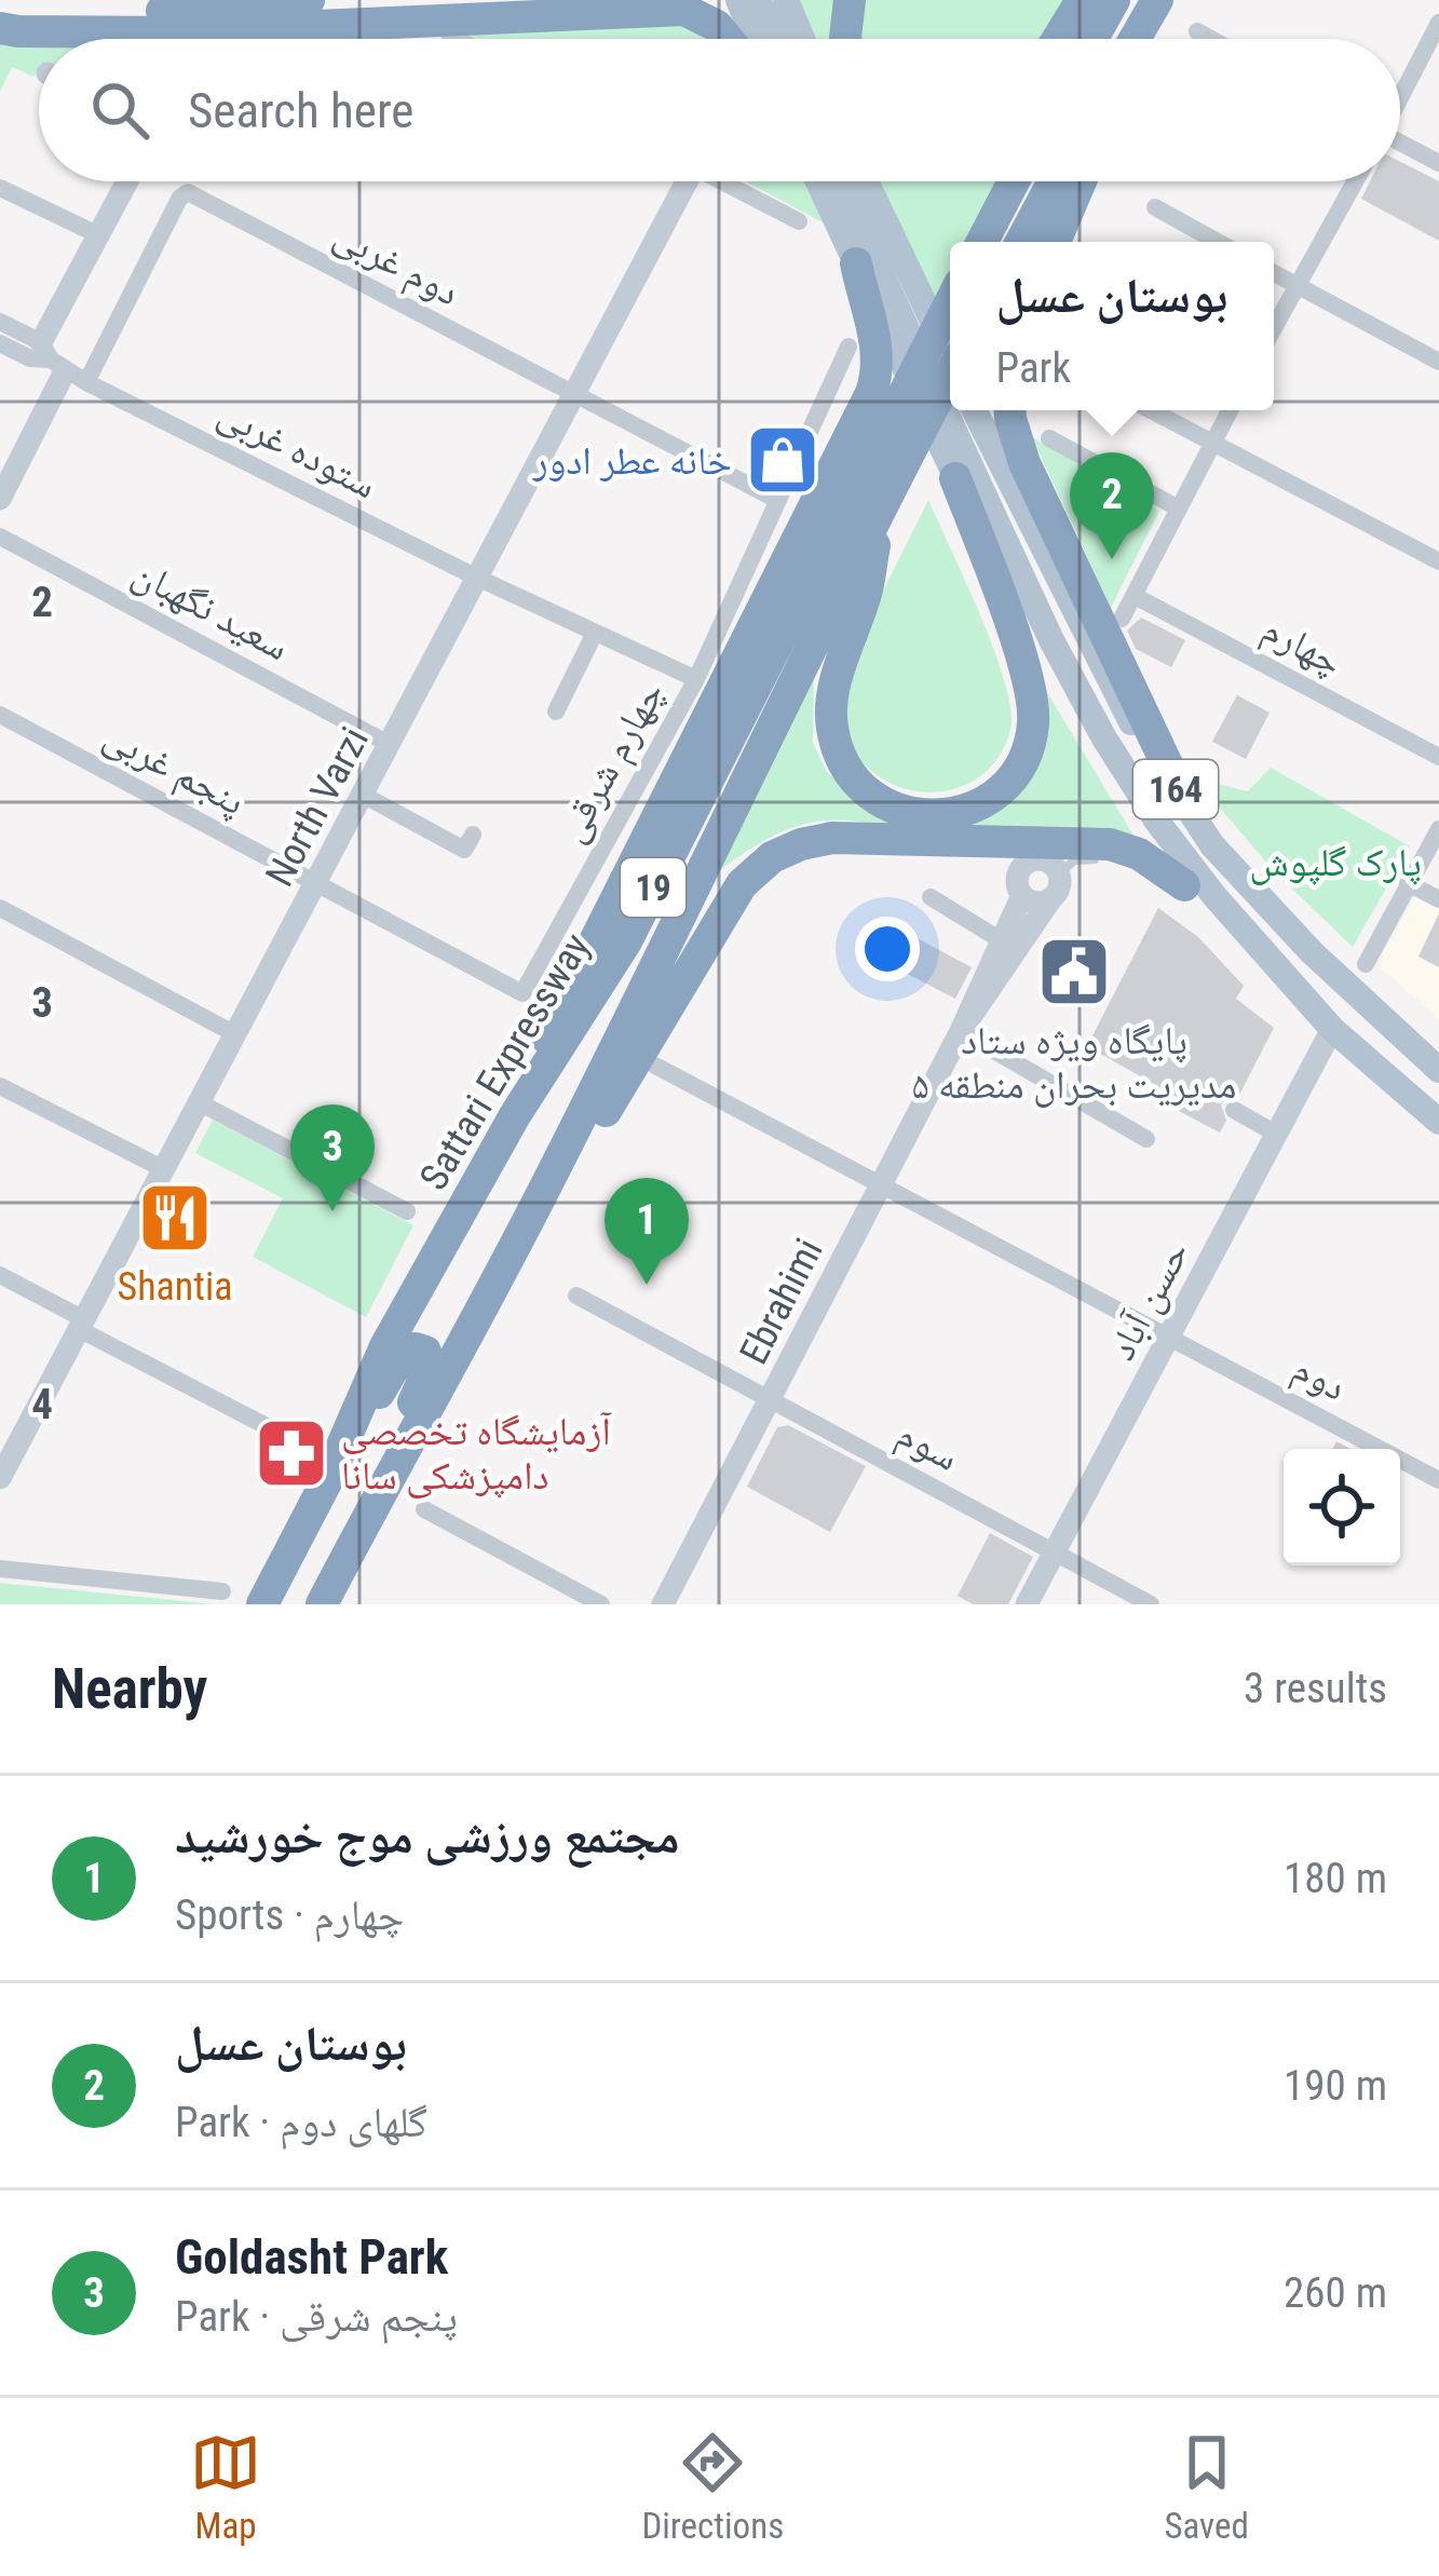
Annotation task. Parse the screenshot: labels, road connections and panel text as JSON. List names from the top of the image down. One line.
{"streets":{"highway":["19","Sattari Expressway"],"main road":["164"],"street":["دوم غربی","ستوده غربی","سعید نگهبان","چهارم","چهارم شرقی","پنجم غربی","North Varzi","حسن آباد","Ebrahimi","دوم","سوم"]},"crossings":[["دوم غربی","ستوده غربی"],["دوم غربی","چهارم شرقی"],["دوم غربی","North Varzi"],["ستوده غربی","چهارم شرقی"],["ستوده غربی","North Varzi"],["سعید نگهبان","North Varzi"],["چهارم شرقی","پنجم غربی"],["چهارم شرقی","North Varzi"],["پنجم غربی","North Varzi"],["حسن آباد","دوم"],["حسن آباد","سوم"],["Ebrahimi","دوم"],["Ebrahimi","سوم"]],"parks":["پارک گلپوش"],"places":{"shop":["خانه عطر ادور"],"public building":["پایگاه ویژه ستاد مدیریت بحران منطقه ۵"],"restaurant":["Shantia"],"pharmacy":["آزمایشگاه تخصصی دامپزشکی سانا"]},"page":{"search":"Search here","popup":["بوستان عسل","Park"],"pins":["2","3","1"],"heading":["Nearby","3 results"],"list":[{"mark":"1","name":"مجتمع ورزشی موج خورشید","note":"Sports · چهارم","value":"180 m"},{"mark":"2","name":"بوستان عسل","note":"Park · گلهای دوم","value":"190 m"},{"mark":"3","name":"Goldasht Park","note":"Park · پنجم شرقی","value":"260 m"}],"nav":["Map","Directions","Saved"]},"grid":{"rows":["2","3","4"]}}
